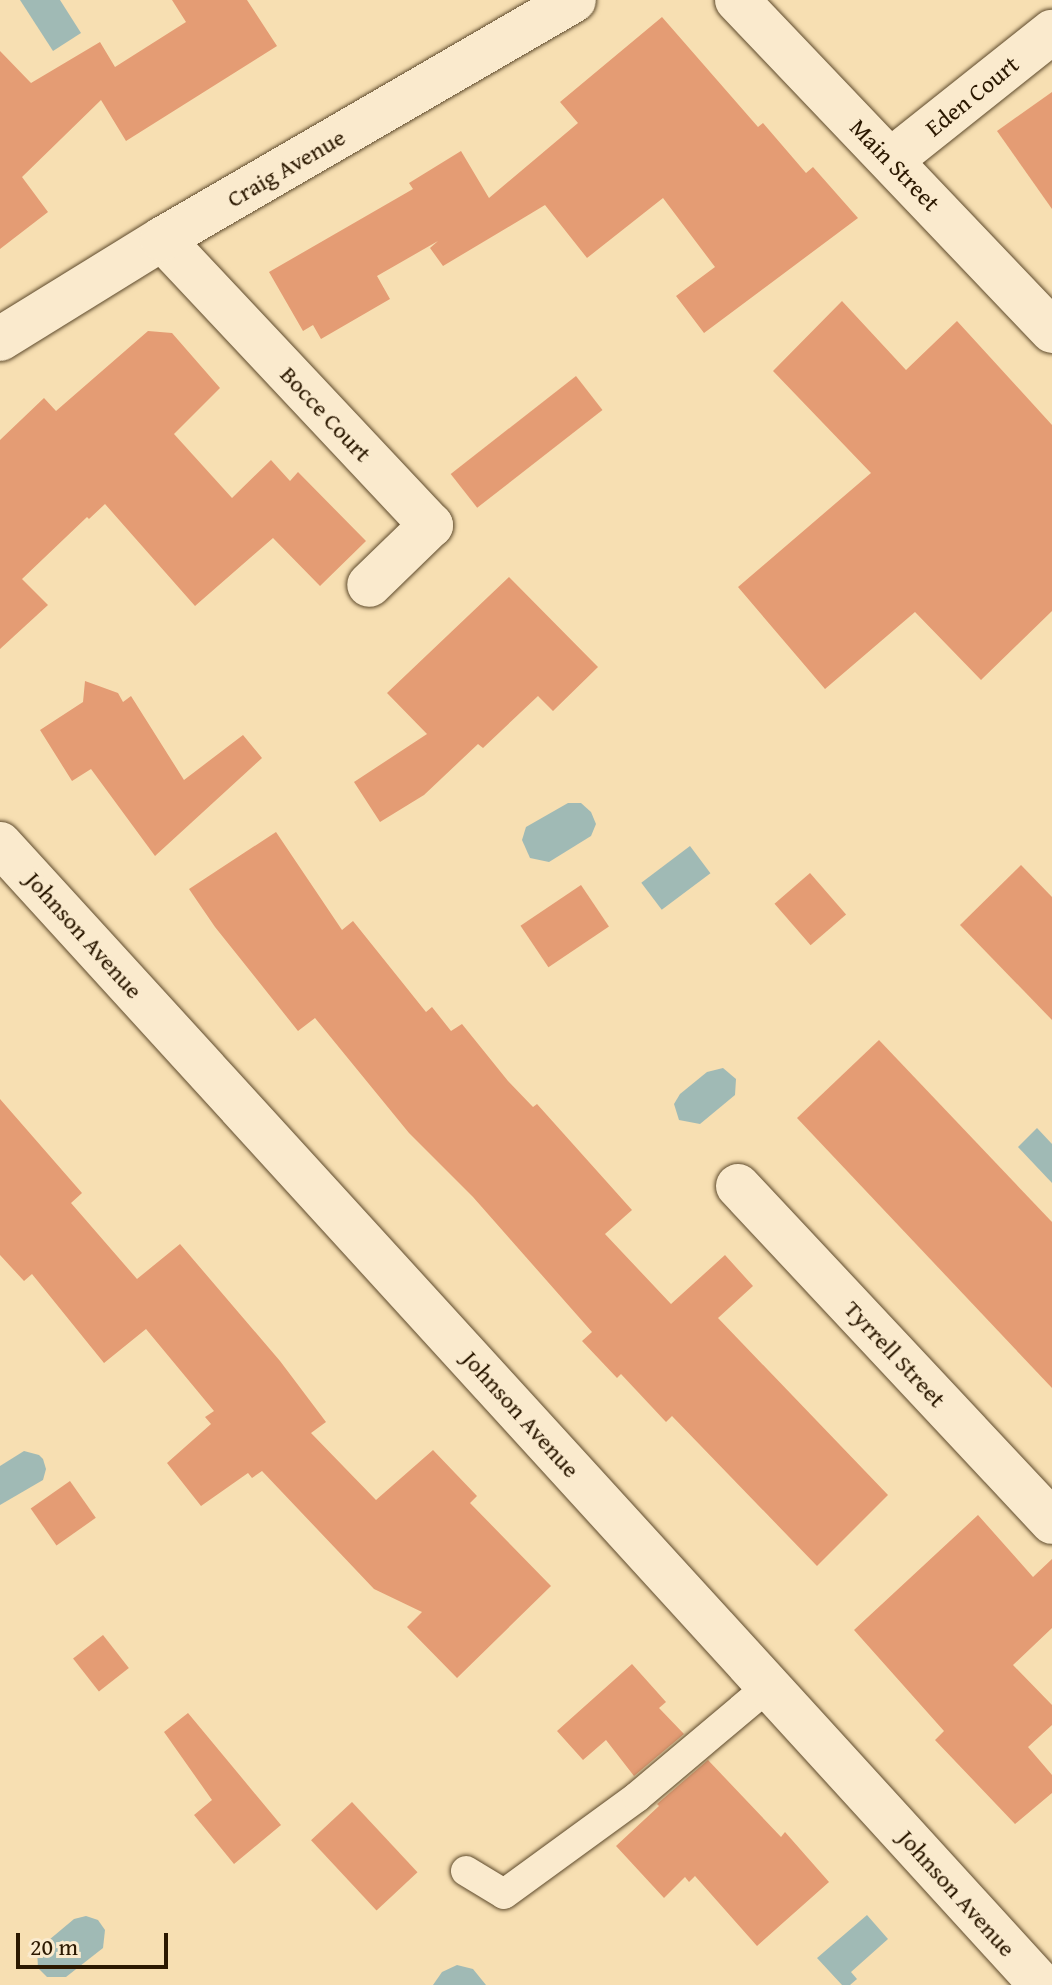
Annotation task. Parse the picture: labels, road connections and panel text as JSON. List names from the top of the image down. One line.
{"streets":{"street":["Eden Court","Main Street","Craig Avenue","Bocce Court","Johnson Avenue","Tyrrell Street"]},"crossings":[["Eden Court","Main Street"],["Craig Avenue","Bocce Court"]],"scale_bar":"20 m"}
